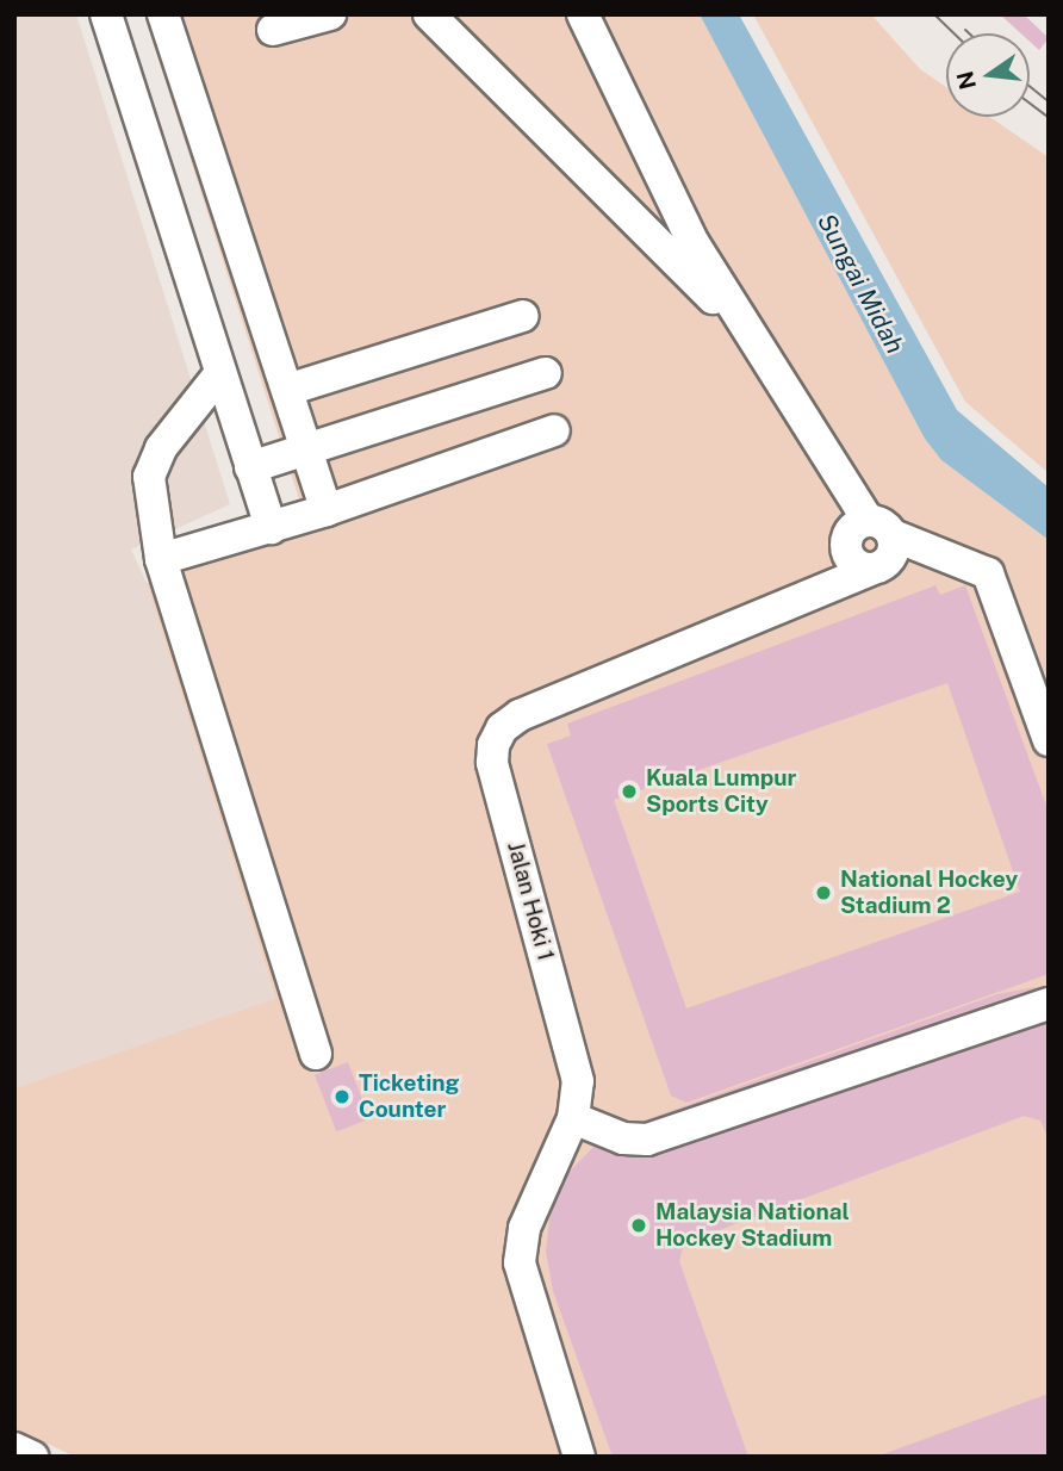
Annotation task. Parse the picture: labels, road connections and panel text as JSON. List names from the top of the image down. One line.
{"streets":{"street":["Jalan Hoki 1"]},"water":["Sungai Midah"],"places":["Kuala Lumpur Sports City","National Hockey Stadium 2","Ticketing Counter","Malaysia National Hockey Stadium"],"north":"left"}
